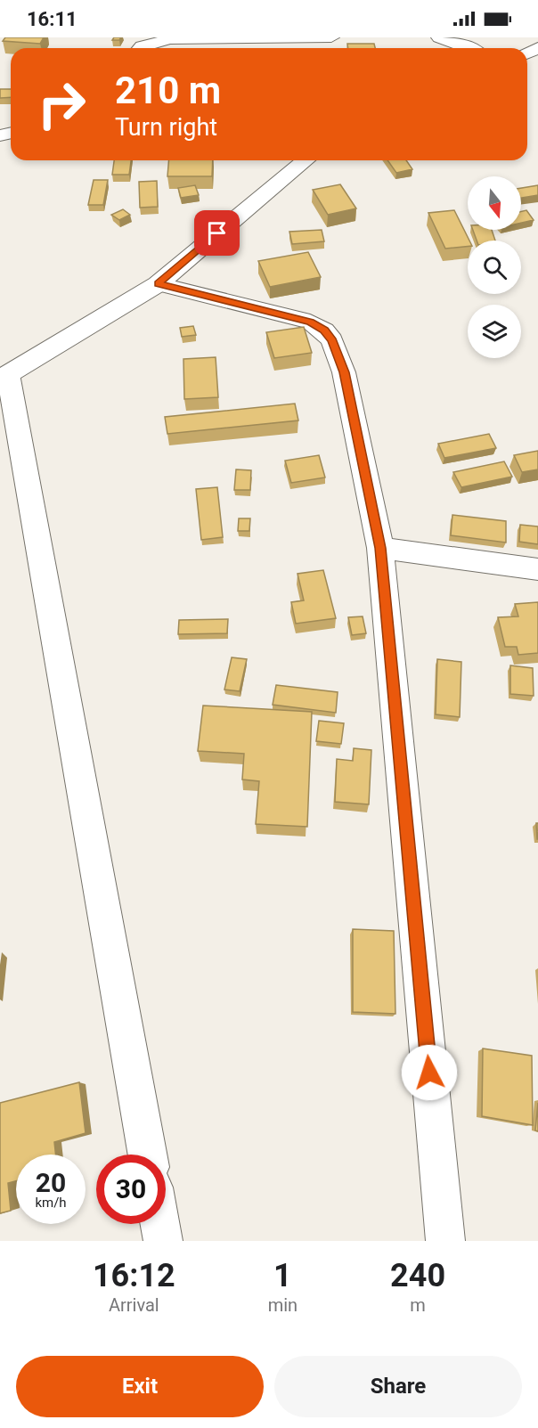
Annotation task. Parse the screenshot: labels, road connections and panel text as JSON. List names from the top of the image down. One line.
{"north":"bottom","page":{"status":"16:11","turn":["210 m","Turn right"],"speed":"20 km/h","limit":"30","eta":["16:12","Arrival","1","min","240","m"],"buttons":["Exit","Share"]}}
